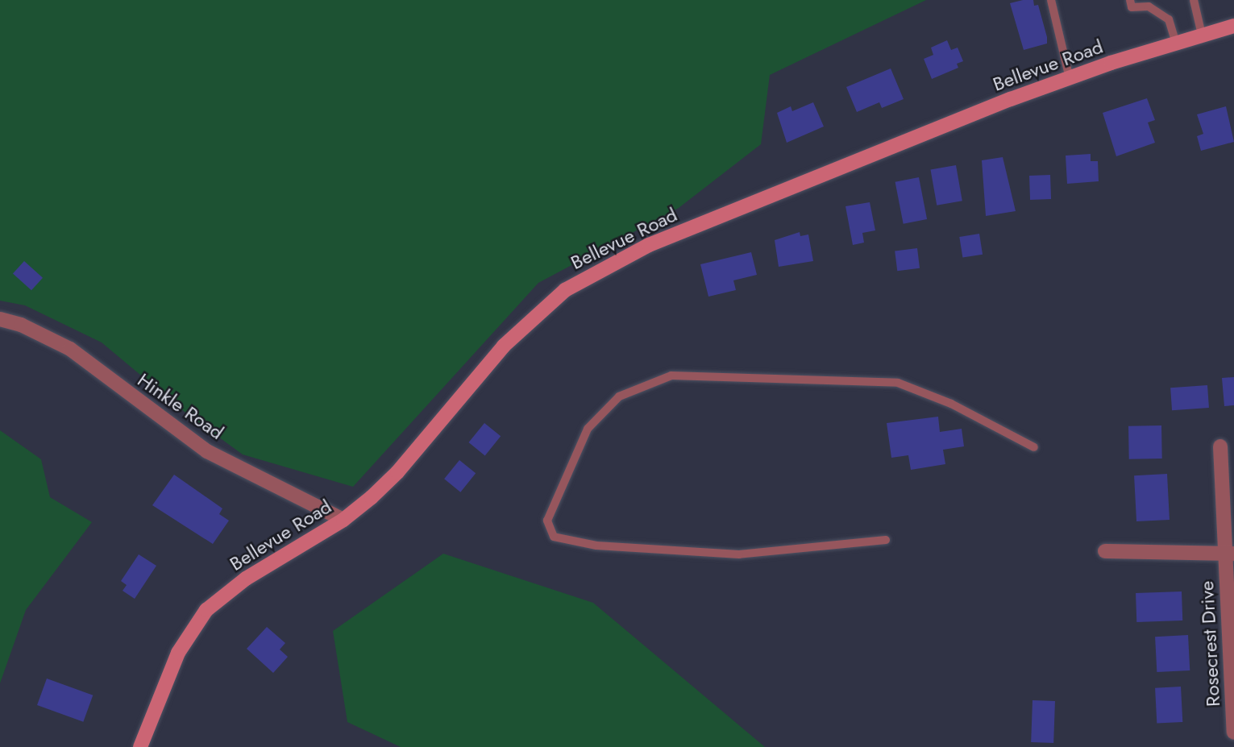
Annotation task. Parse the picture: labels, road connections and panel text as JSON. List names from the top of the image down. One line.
{"streets":{"street":["Bellevue Road","Hinkle Road","Rosecrest Drive"]},"crossings":[["Bellevue Road","Hinkle Road"]]}
